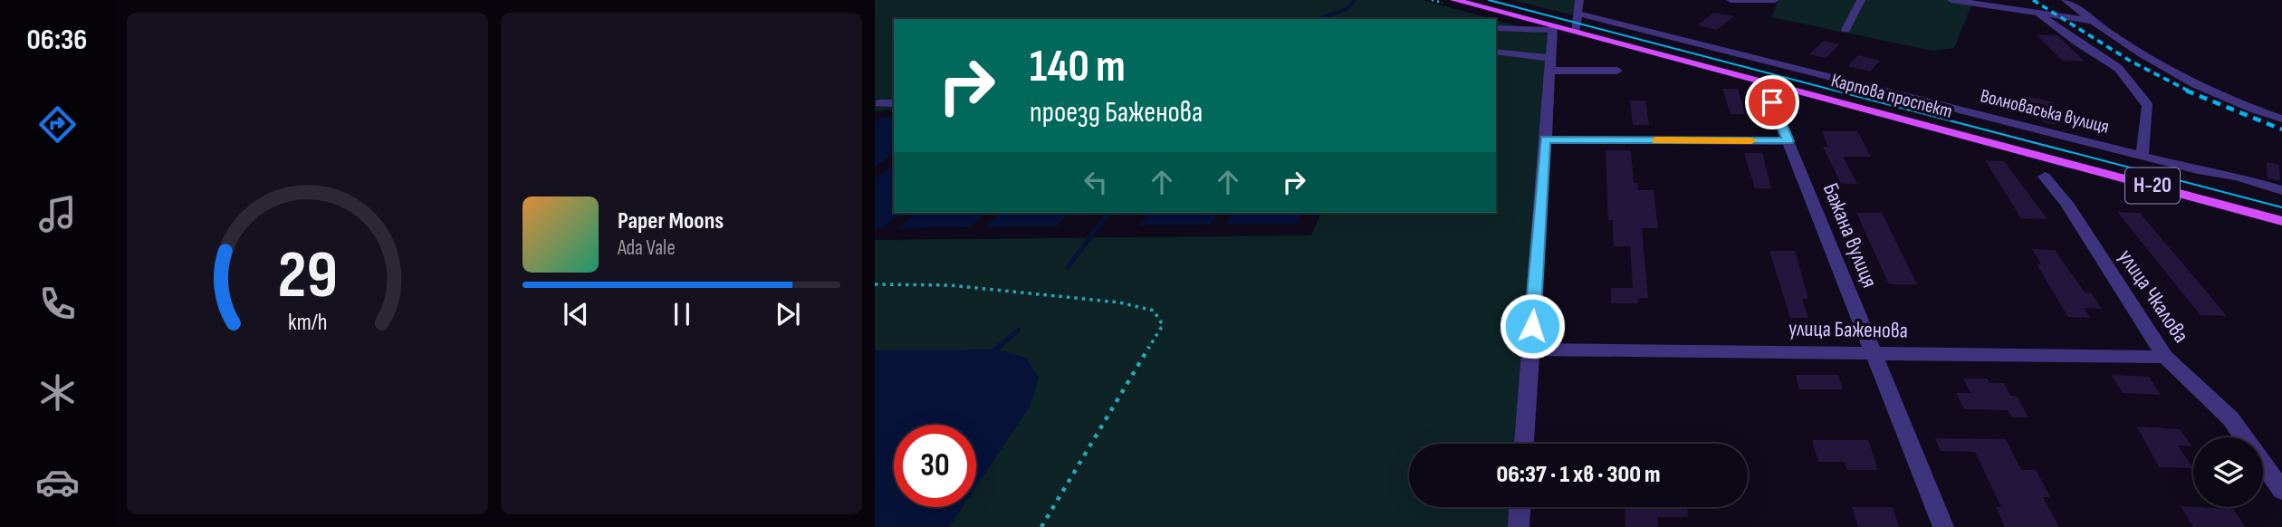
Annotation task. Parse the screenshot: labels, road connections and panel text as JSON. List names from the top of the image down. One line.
{"streets":{"main road":["Карпова проспект","Н-20"],"street":["Волноваська вулиця","Бажана вулиця","улица Чкалова","улица Баженова"]},"crossings":[["Бажана вулиця","улица Баженова"],["улица Чкалова","улица Баженова"]],"page":{"tabs":"06:36","turn":["140 m","проезд Баженова"],"song":["Paper Moons","Ada Vale"],"limit":"30","trip":"06:37 · 1 хв · 300 m","gauge":["29","km/h"]}}
